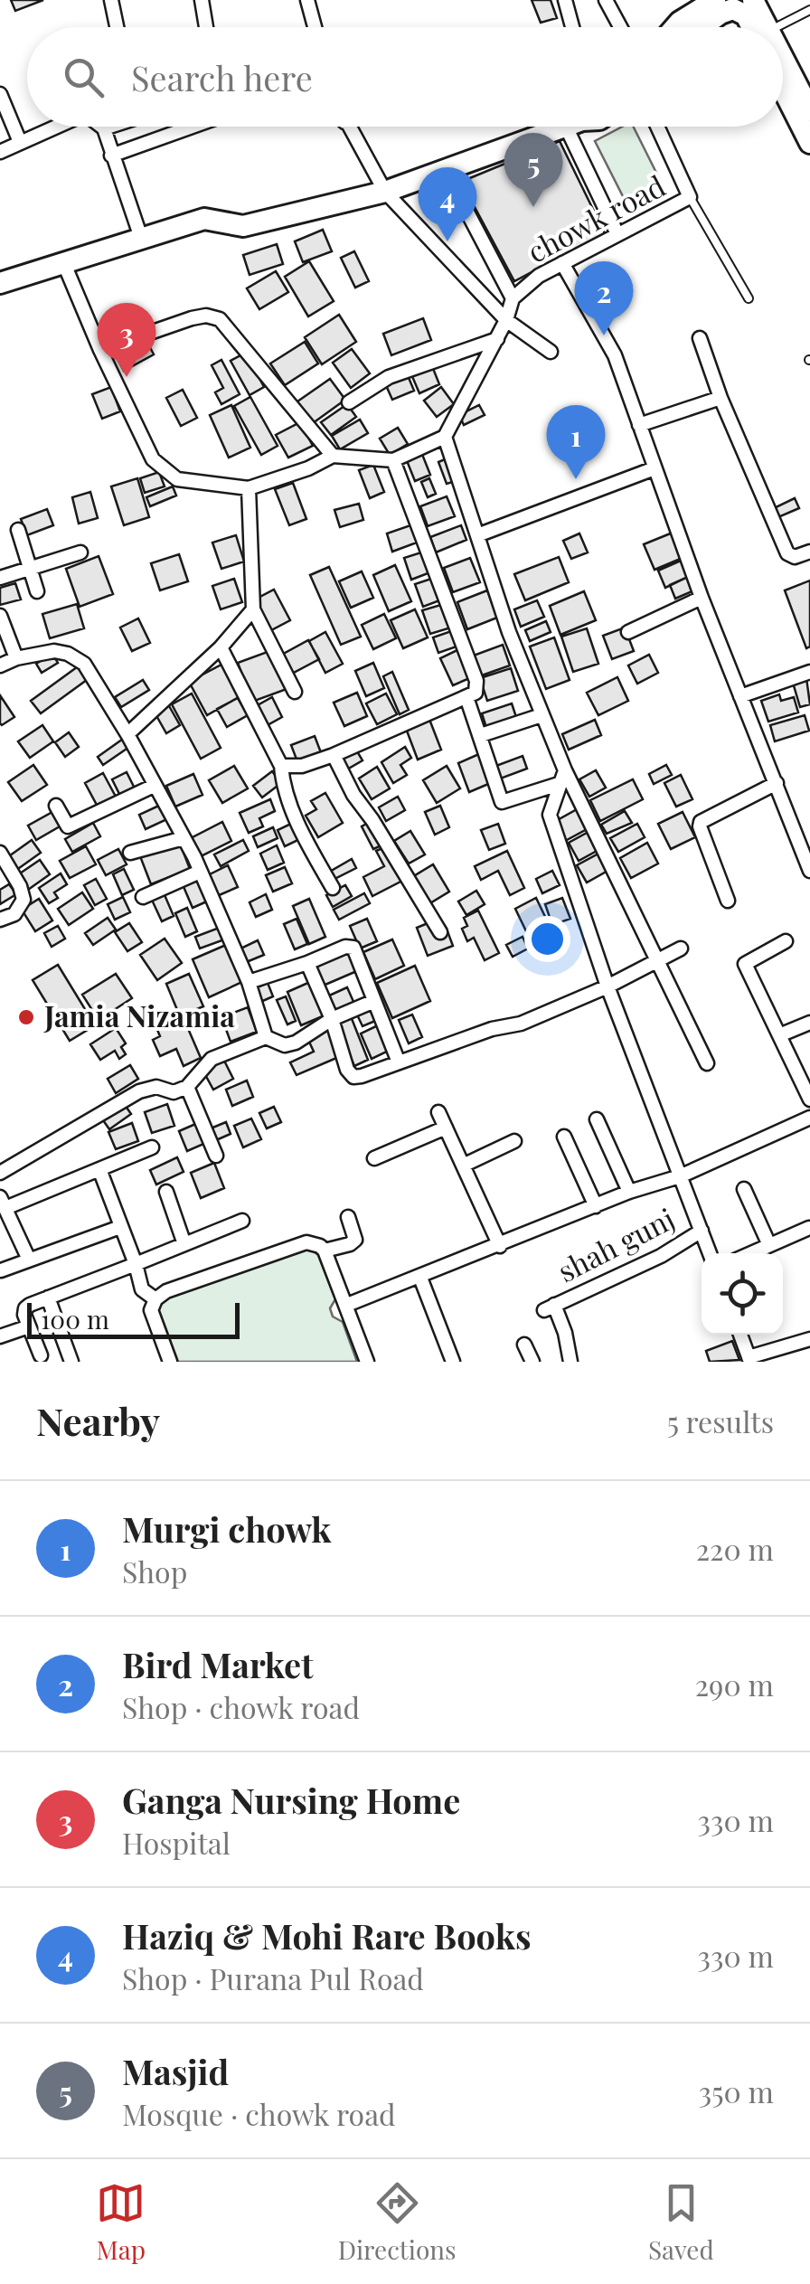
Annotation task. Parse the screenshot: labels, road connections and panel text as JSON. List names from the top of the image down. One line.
{"streets":{"street":["chowk road","shah gunj"]},"places":["Jamia Nizamia"],"scale_bar":"100 m","page":{"search":"Search here","pins":["5","4","2","3","1"],"scale":"100 m","heading":["Nearby","5 results"],"list":[{"mark":"1","name":"Murgi chowk","note":"Shop","value":"220 m"},{"mark":"2","name":"Bird Market","note":"Shop · chowk road","value":"290 m"},{"mark":"3","name":"Ganga Nursing Home","note":"Hospital","value":"330 m"},{"mark":"4","name":"Haziq & Mohi Rare Books","note":"Shop · Purana Pul Road","value":"330 m"},{"mark":"5","name":"Masjid","note":"Mosque · chowk road","value":"350 m"}],"nav":["Map","Directions","Saved"]}}
